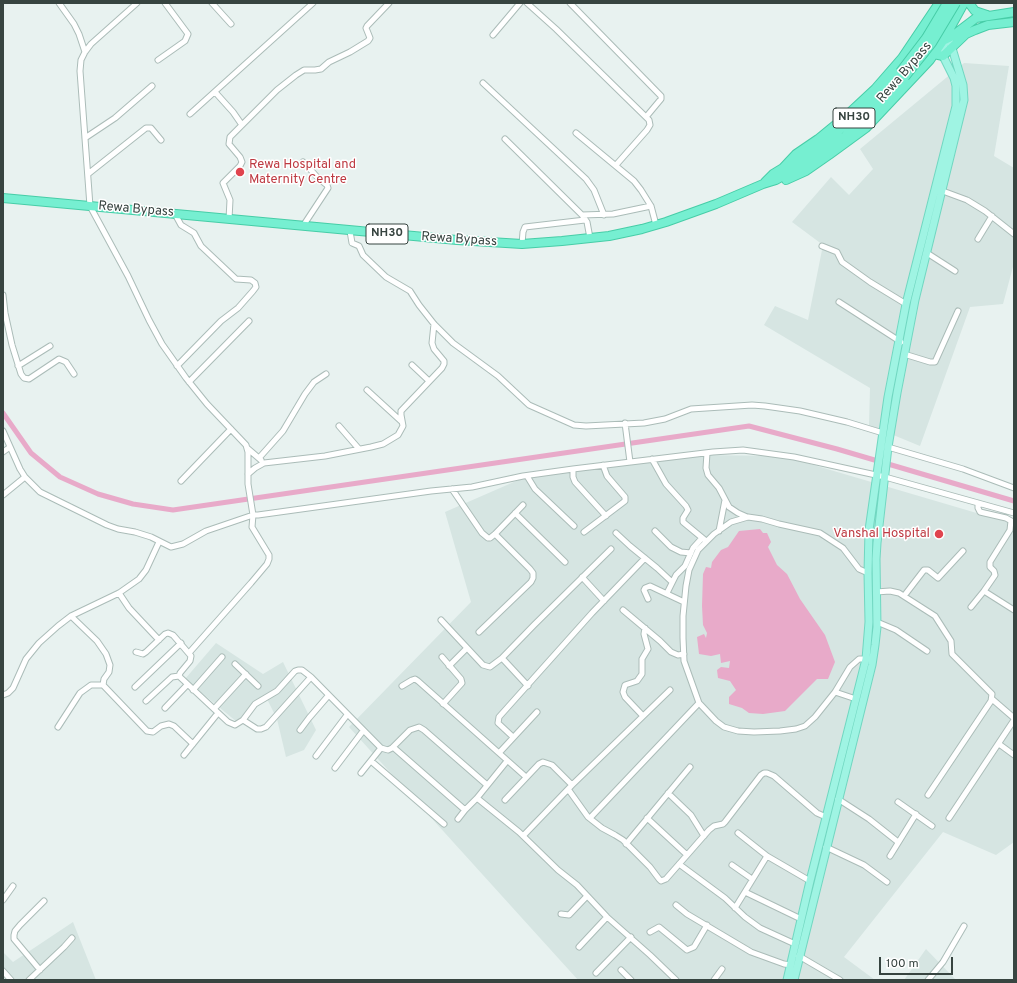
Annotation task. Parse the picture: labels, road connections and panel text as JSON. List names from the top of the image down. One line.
{"streets":{"highway":["Rewa Bypass","NH30"]},"places":["Rewa Hospital and Maternity Centre","Vanshal Hospital"],"scale_bar":"100 m"}
